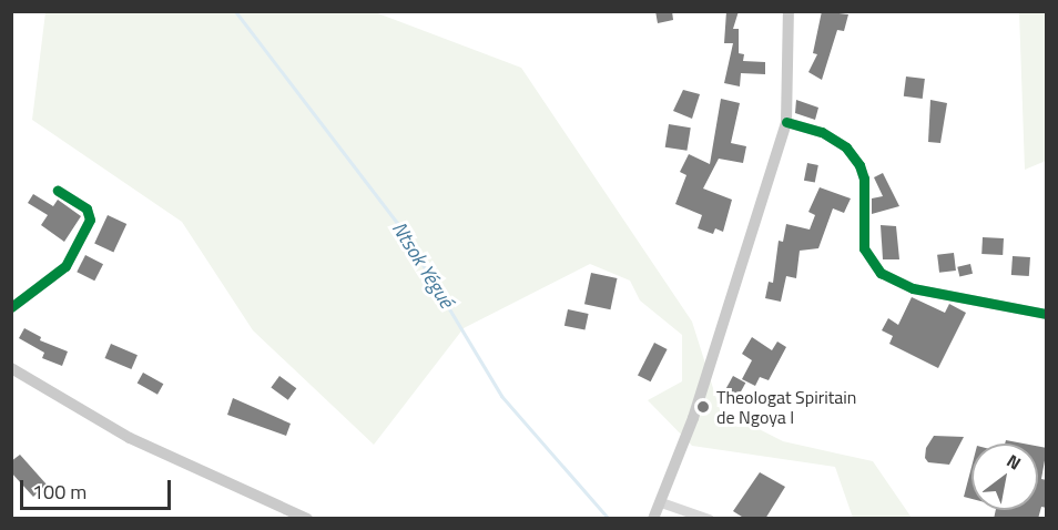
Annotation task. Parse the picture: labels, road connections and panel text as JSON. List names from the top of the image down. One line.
{"water":["Ntsok Yégué"],"places":["Theologat Spiritain de Ngoya I"],"scale_bar":"100 m","north":"top right"}
